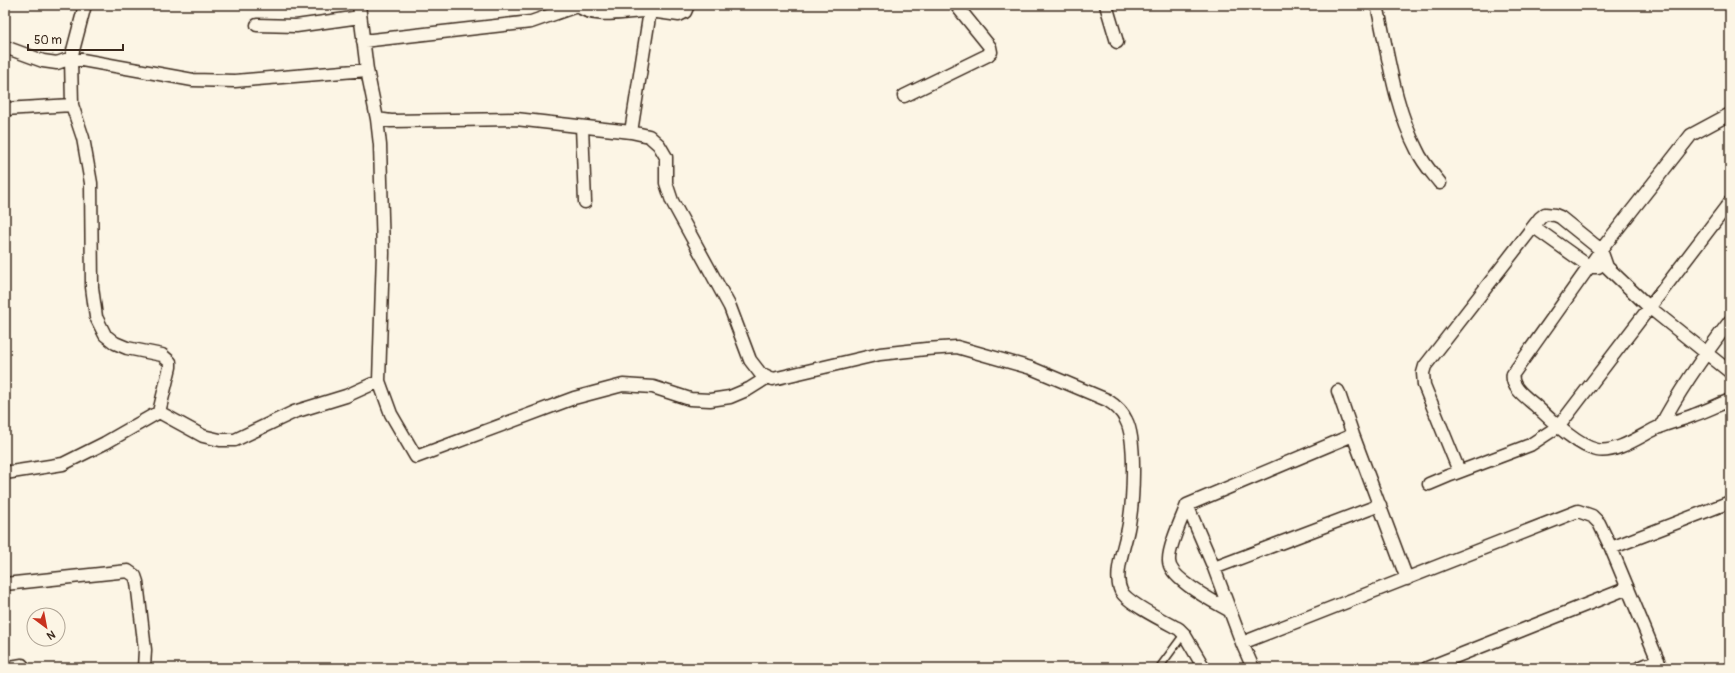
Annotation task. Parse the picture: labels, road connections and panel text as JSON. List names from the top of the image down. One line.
{"scale_bar":"50 m","north":"bottom right"}
